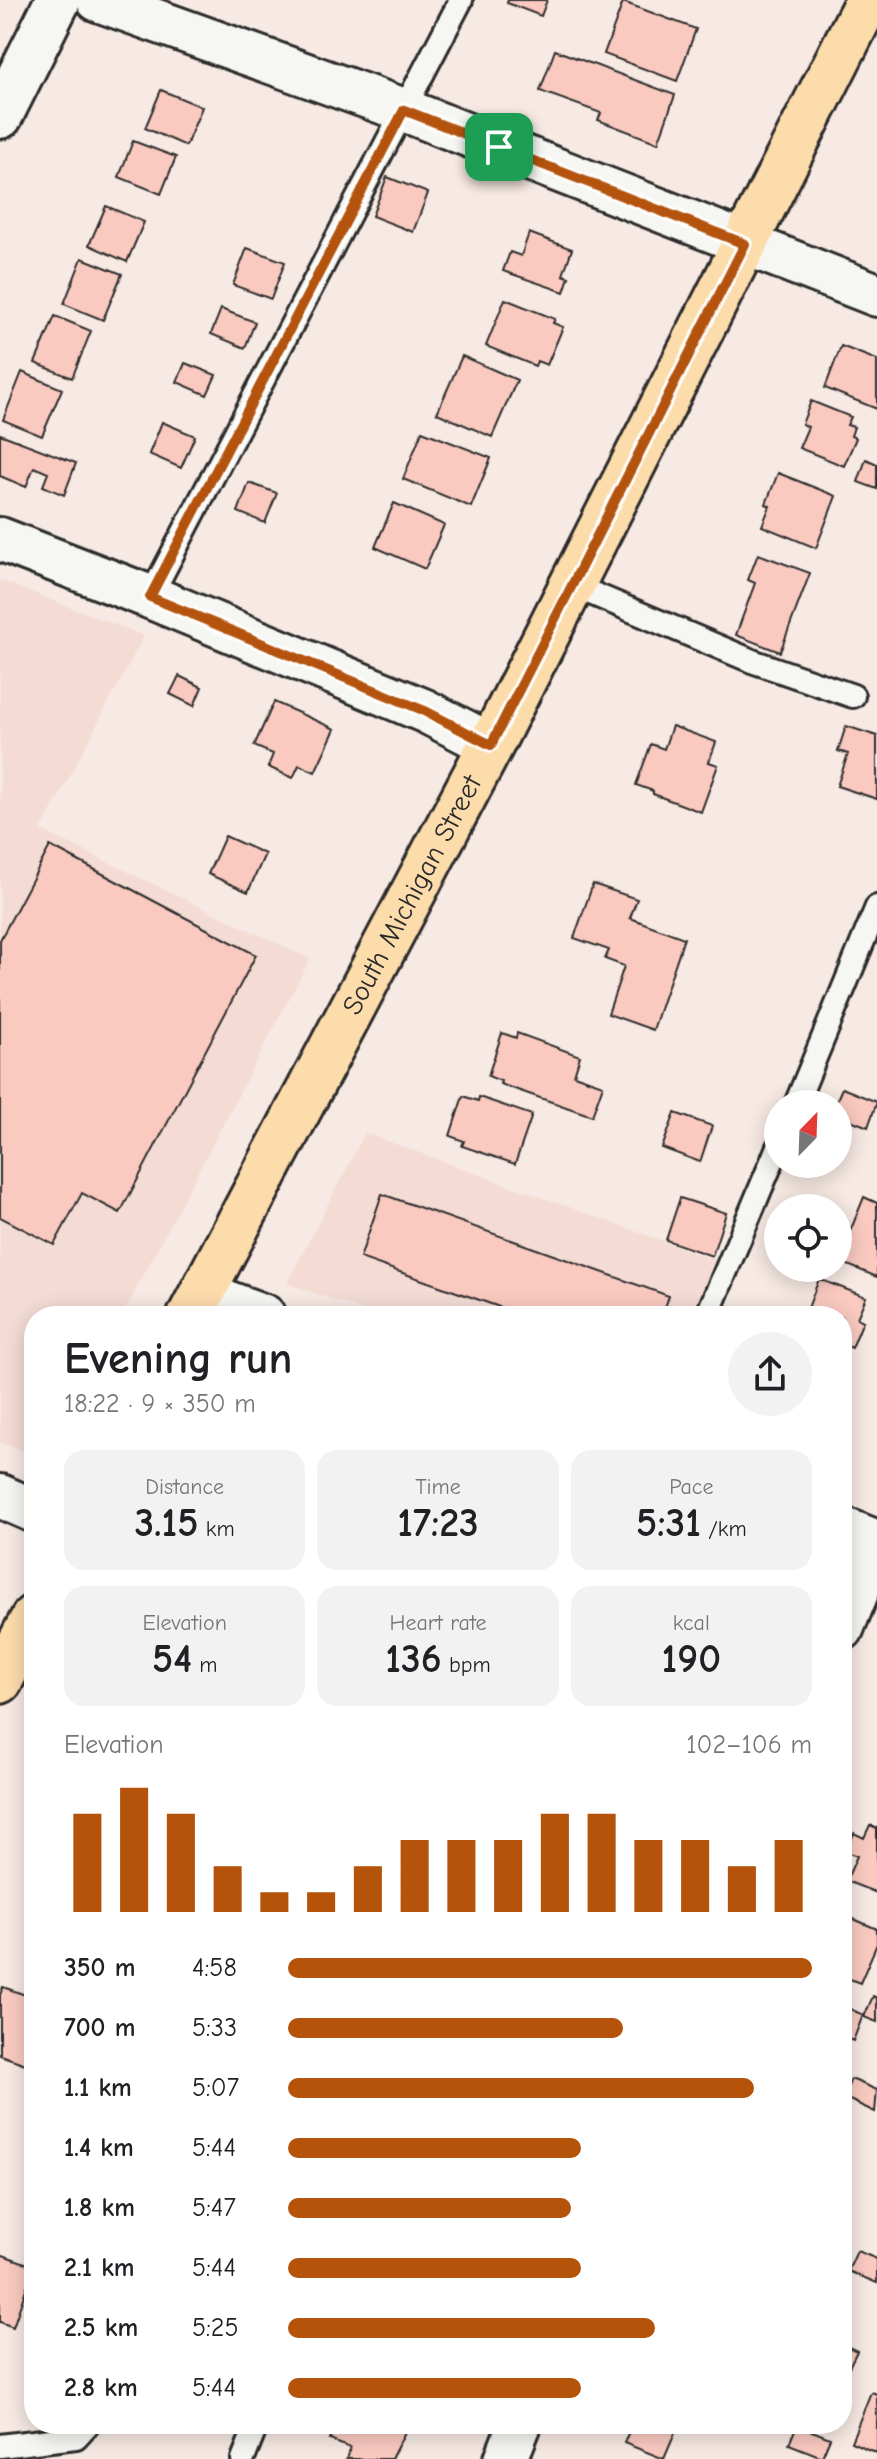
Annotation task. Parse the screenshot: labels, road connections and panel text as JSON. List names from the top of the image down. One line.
{"streets":{"main road":["South Michigan Street"]},"north":"top right","page":{"heading":["Evening run","18:22 · 9 × 350 m"],"stats":[["Distance","3.15 km"],["Time","17:23"],["Pace","5:31 /km"],["Elevation","54 m"],["Heart rate","136 bpm"],["kcal","190"]],"chart":["Elevation","102–106 m"],"list":[{"name":"350 m","note":"4:58"},{"name":"700 m","note":"5:33"},{"name":"1.1 km","note":"5:07"},{"name":"1.4 km","note":"5:44"},{"name":"1.8 km","note":"5:47"},{"name":"2.1 km","note":"5:44"},{"name":"2.5 km","note":"5:25"},{"name":"2.8 km","note":"5:44"}]}}
